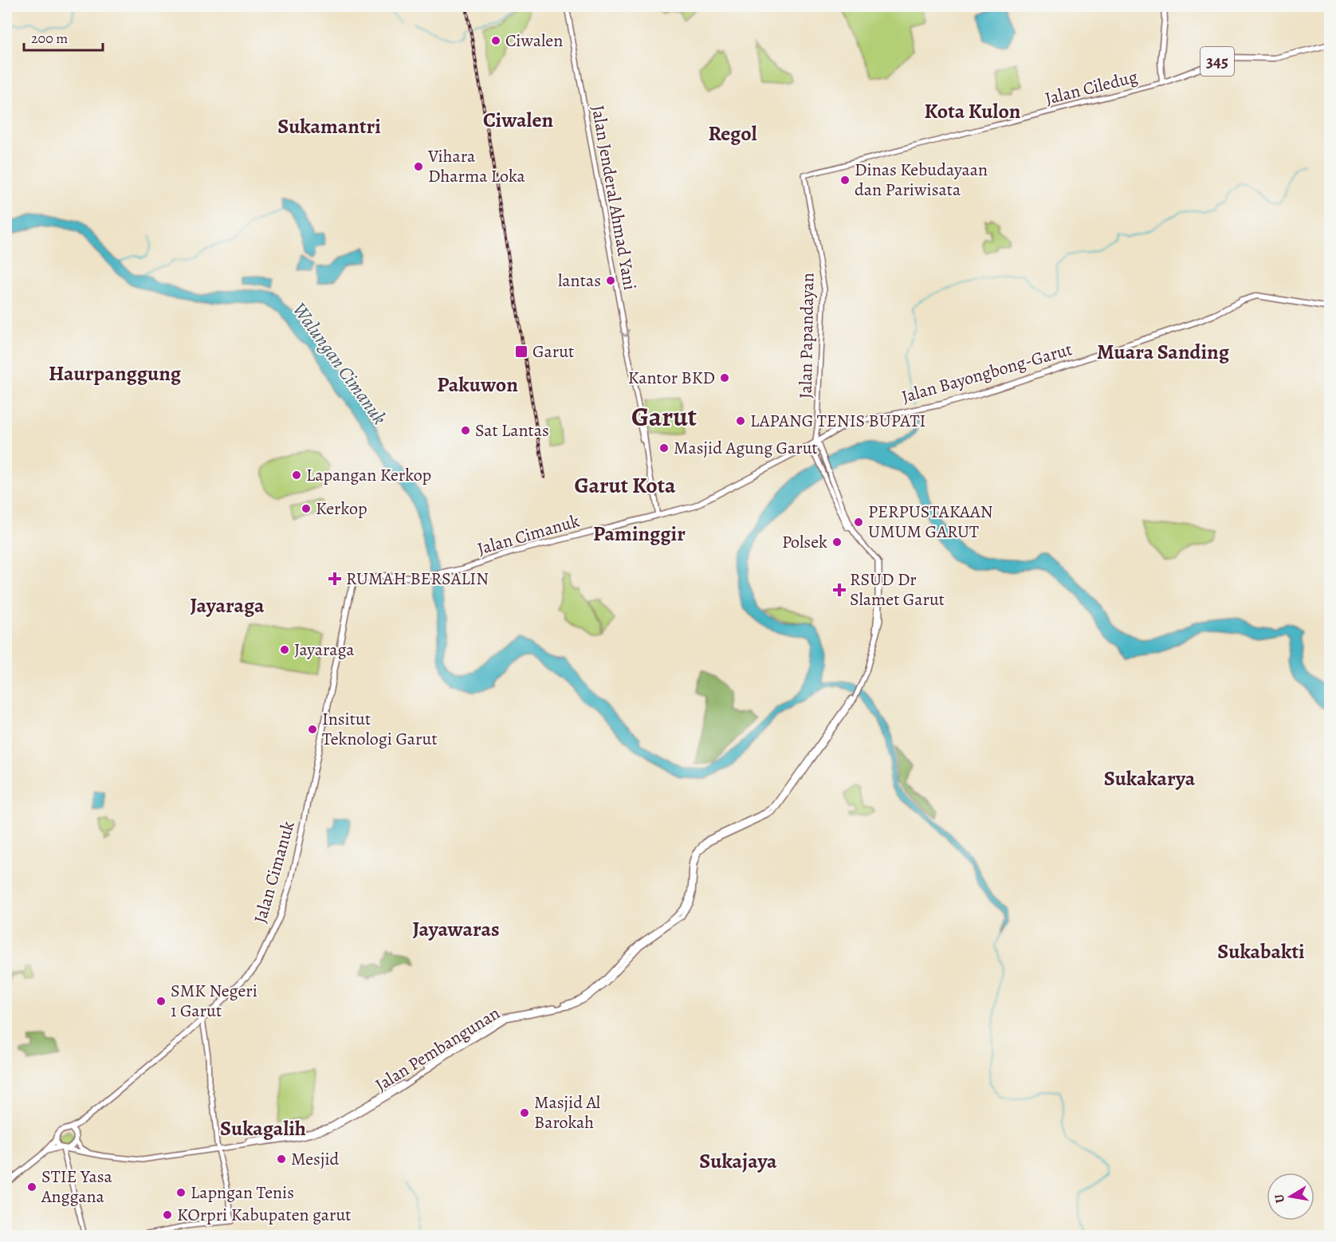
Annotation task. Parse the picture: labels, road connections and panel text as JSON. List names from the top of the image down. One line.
{"streets":{"main road":["345","Jalan Ciledug","Jalan Jenderal Ahmad Yani","Jalan Papandayan","Jalan Bayongbong-Garut","Jalan Cimanuk","Jalan Pembangunan"]},"crossings":[["345","Jalan Ciledug"],["Jalan Ciledug","Jalan Papandayan"],["Jalan Jenderal Ahmad Yani","Jalan Cimanuk"],["Jalan Papandayan","Jalan Bayongbong-Garut"],["Jalan Papandayan","Jalan Cimanuk"],["Jalan Papandayan","Jalan Pembangunan"],["Jalan Bayongbong-Garut","Jalan Cimanuk"],["Jalan Bayongbong-Garut","Jalan Pembangunan"],["Jalan Cimanuk","Jalan Pembangunan"]],"one_way":["Jalan Jenderal Ahmad Yani"],"districts":["Kota Kulon","Ciwalen","Sukamantri","Regol","Muara Sanding","Haurpanggung","Pakuwon","Garut","Garut Kota","Paminggir","Jayaraga","Sukakarya","Jayawaras","Sukabakti","Sukagalih","Sukajaya"],"water":["Walungan Cimanuk"],"places":{"other":["Ciwalen","Vihara Dharma Loka","Dinas Kebudayaan dan Pariwisata","lantas","Kantor BKD","LAPANG TENIS BUPATI","Sat Lantas","Masjid Agung Garut","Lapangan Kerkop","Kerkop","PERPUSTAKAAN UMUM GARUT","Polsek","Jayaraga","Insitut Teknologi Garut","SMK Negeri 1 Garut","Masjid Al Barokah","Mesjid","STIE Yasa Anggana","Lapngan Tenis","KOrpri Kabupaten garut"],"transit":["Garut"],"health":["RUMAH BERSALIN","RSUD Dr Slamet Garut"]},"scale_bar":"200 m","north":"left"}
